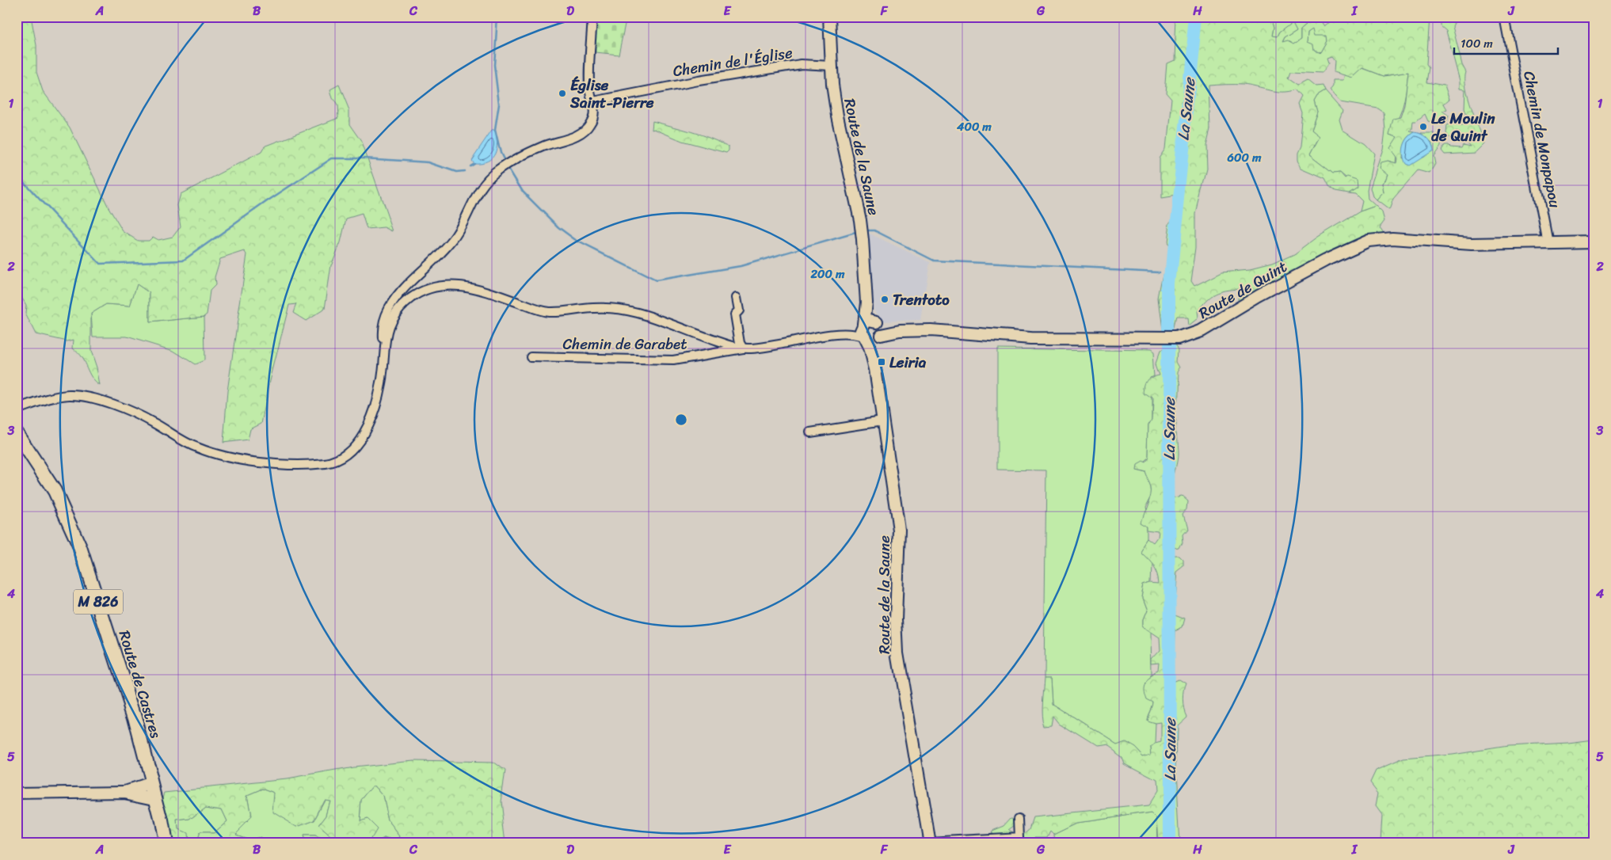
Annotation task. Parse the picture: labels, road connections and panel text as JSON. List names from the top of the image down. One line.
{"streets":{"main road":["M 826","Route de Castres"],"street":["Chemin de l'Église","Chemin de Monpapou","Route de la Saune","Route de Quint","Chemin de Garabet"]},"crossings":[["Chemin de l'Église","Route de la Saune"],["Chemin de Monpapou","Route de Quint"],["Route de la Saune","Route de Quint"],["Route de la Saune","Chemin de Garabet"]],"water":["La Saune"],"places":{"other":["Église Saint-Pierre","Le Moulin de Quint","Trentoto"],"transit":["Leiria"]},"scale_bar":"100 m","grid":{"columns":["A","B","C","D","E","F","G","H","I","J"],"rows":["1","2","3","4","5"]},"rings":["400 m","600 m","200 m"]}
